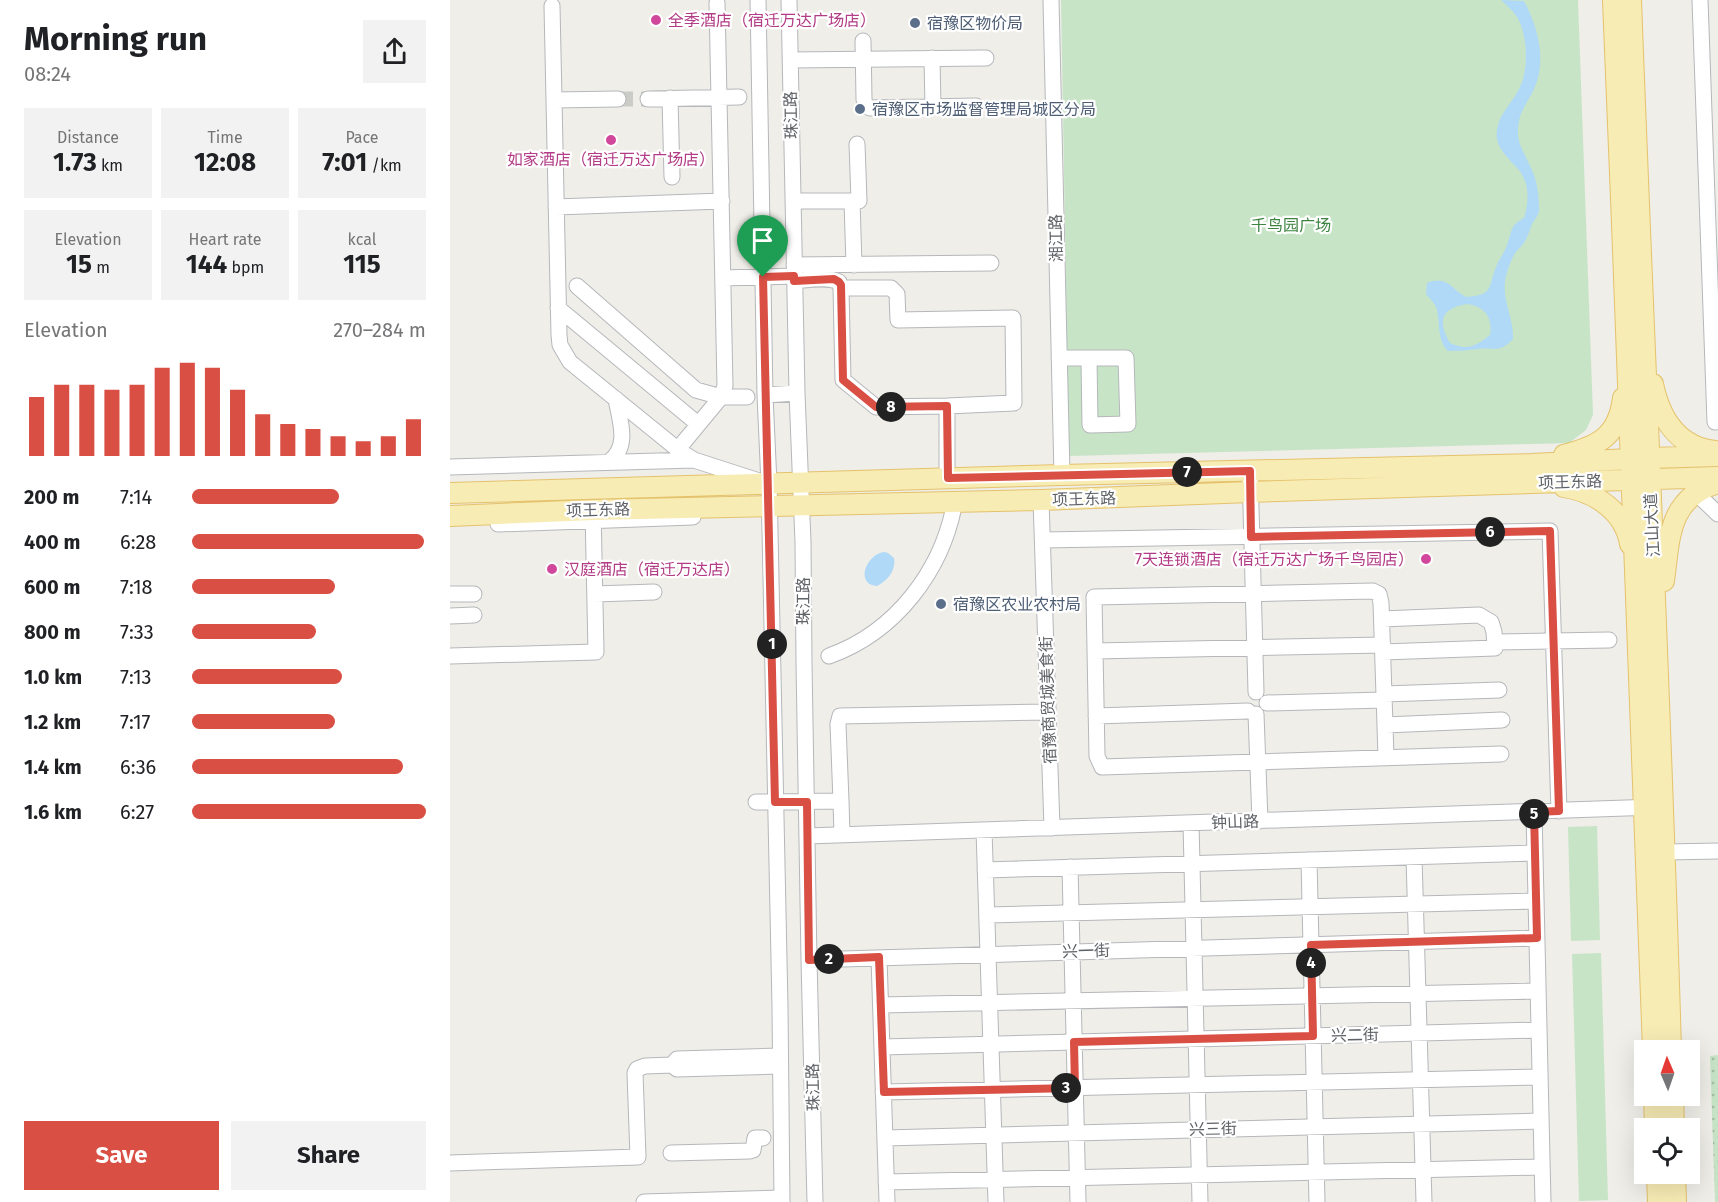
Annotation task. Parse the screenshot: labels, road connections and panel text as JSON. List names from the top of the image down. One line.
{"streets":{"main road":["项王东路","江山大道"],"street":["珠江路","湘江路","宿豫商贸城美食街","钟山路","兴一街","兴二街","兴三街"]},"crossings":[["珠江路","项王东路"],["珠江路","钟山路"],["珠江路","兴一街"],["湘江路","项王东路"],["项王东路","江山大道"],["项王东路","宿豫商贸城美食街"],["江山大道","钟山路"],["宿豫商贸城美食街","钟山路"]],"parks":["千鸟园广场"],"places":["全季酒店（宿迁万达广场店）","宿豫区物价局","宿豫区市场监督管理局城区分局","如家酒店（宿迁万达广场店）","7天连锁酒店（宿迁万达广场千鸟园店）","汉庭酒店（宿迁万达店）","宿豫区农业农村局"],"north":"top","page":{"heading":["Morning run","08:24"],"stats":[["Distance","1.73 km"],["Time","12:08"],["Pace","7:01 /km"],["Elevation","15 m"],["Heart rate","144 bpm"],["kcal","115"]],"chart":["Elevation","270–284 m"],"pins":["8","7","6","1","5","2","4","3"],"list":[{"name":"200 m","note":"7:14"},{"name":"400 m","note":"6:28"},{"name":"600 m","note":"7:18"},{"name":"800 m","note":"7:33"},{"name":"1.0 km","note":"7:13"},{"name":"1.2 km","note":"7:17"},{"name":"1.4 km","note":"6:36"},{"name":"1.6 km","note":"6:27"}],"buttons":["Save","Share"]}}
